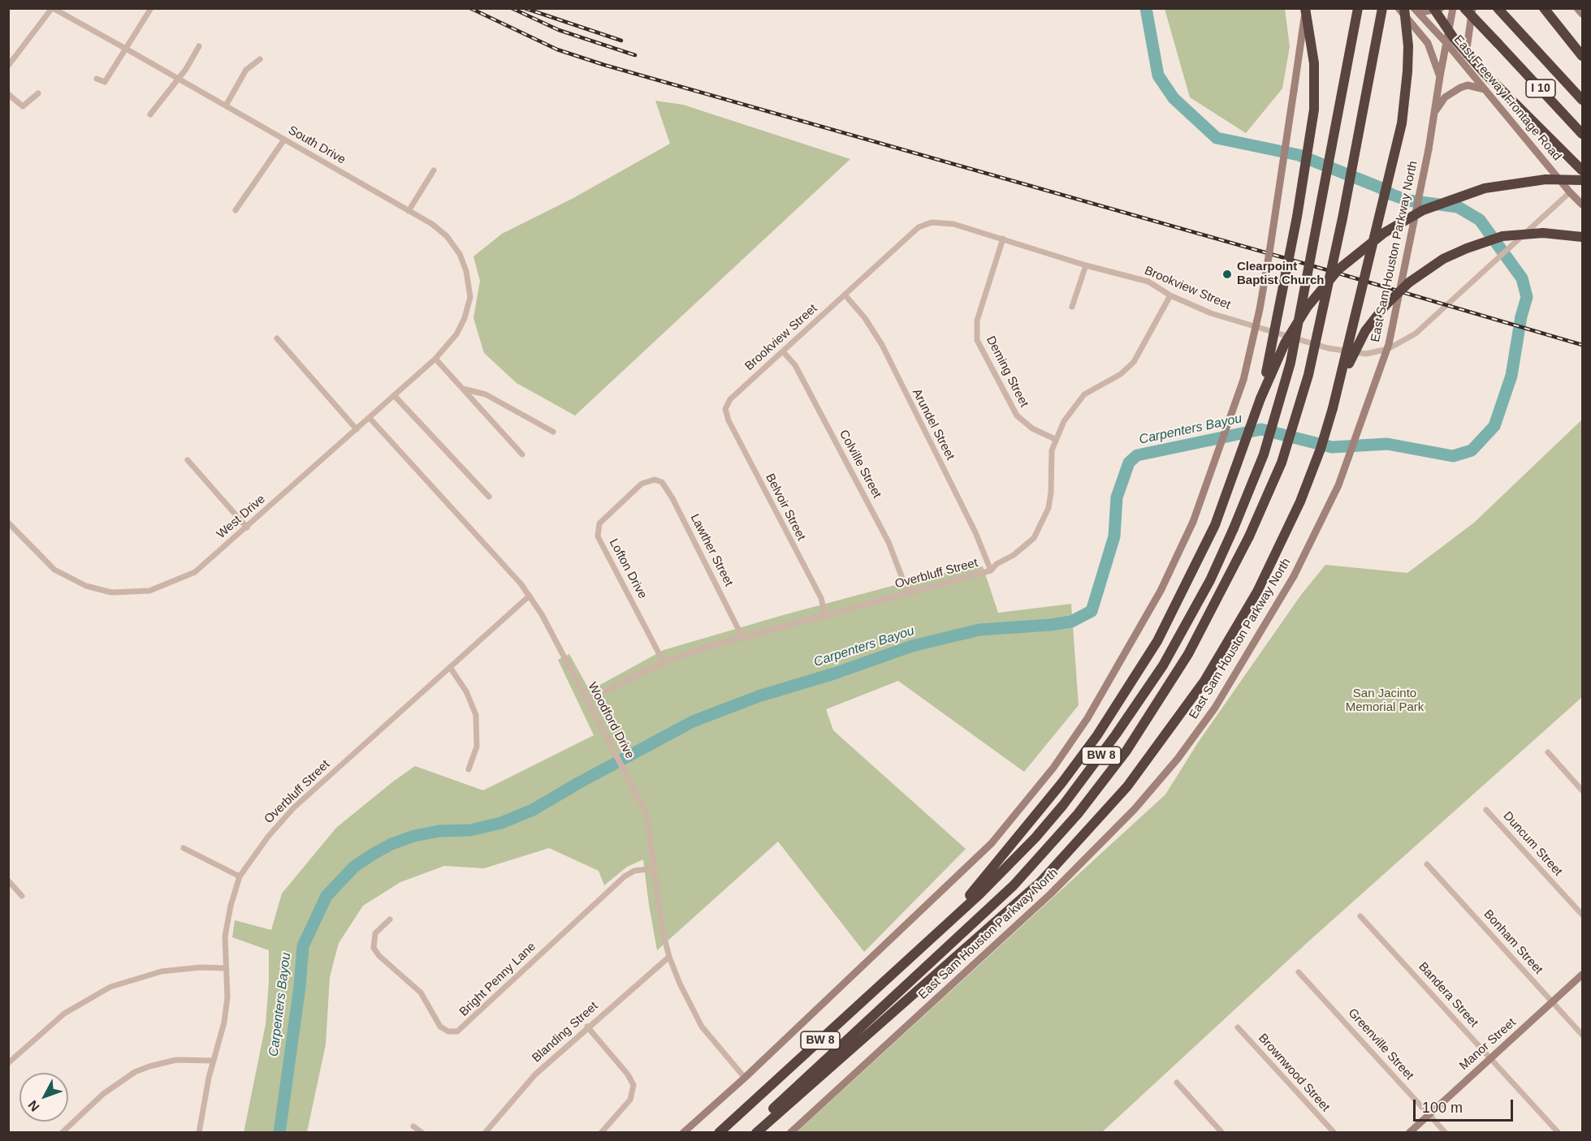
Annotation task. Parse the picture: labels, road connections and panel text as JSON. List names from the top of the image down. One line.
{"streets":{"highway":["I 10","East Sam Houston Parkway North","BW 8"],"main road":["East Freeway Frontage Road","Manor Street"],"street":["South Drive","Brookview Street","Deming Street","Arundel Street","Colville Street","Belvoir Street","West Drive","Lawther Street","Lofton Drive","Overbluff Street","Woodford Drive","Duncum Street","Bonham Street","Bright Penny Lane","Bandera Street","Blanding Street","Greenville Street","Brownwood Street"]},"crossings":[["East Freeway Frontage Road","East Sam Houston Parkway North"],["East Freeway Frontage Road","Brookview Street"],["South Drive","West Drive"],["Brookview Street","Deming Street"],["Brookview Street","Arundel Street"],["Brookview Street","Colville Street"],["Brookview Street","Belvoir Street"],["Brookview Street","Overbluff Street"],["Deming Street","Overbluff Street"],["Arundel Street","Overbluff Street"],["Colville Street","Overbluff Street"],["Belvoir Street","Overbluff Street"],["West Drive","Woodford Drive"],["Lawther Street","Lofton Drive"],["Lawther Street","Overbluff Street"],["Lofton Drive","Overbluff Street"],["Overbluff Street","Woodford Drive"],["Woodford Drive","BW 8"],["Woodford Drive","Bright Penny Lane"],["Woodford Drive","Blanding Street"],["Bonham Street","Manor Street"],["Bandera Street","Manor Street"],["Greenville Street","Manor Street"]],"water":["Carpenters Bayou"],"parks":["San Jacinto Memorial Park"],"places":["Clearpoint Baptist Church"],"scale_bar":"100 m","north":"bottom left"}
